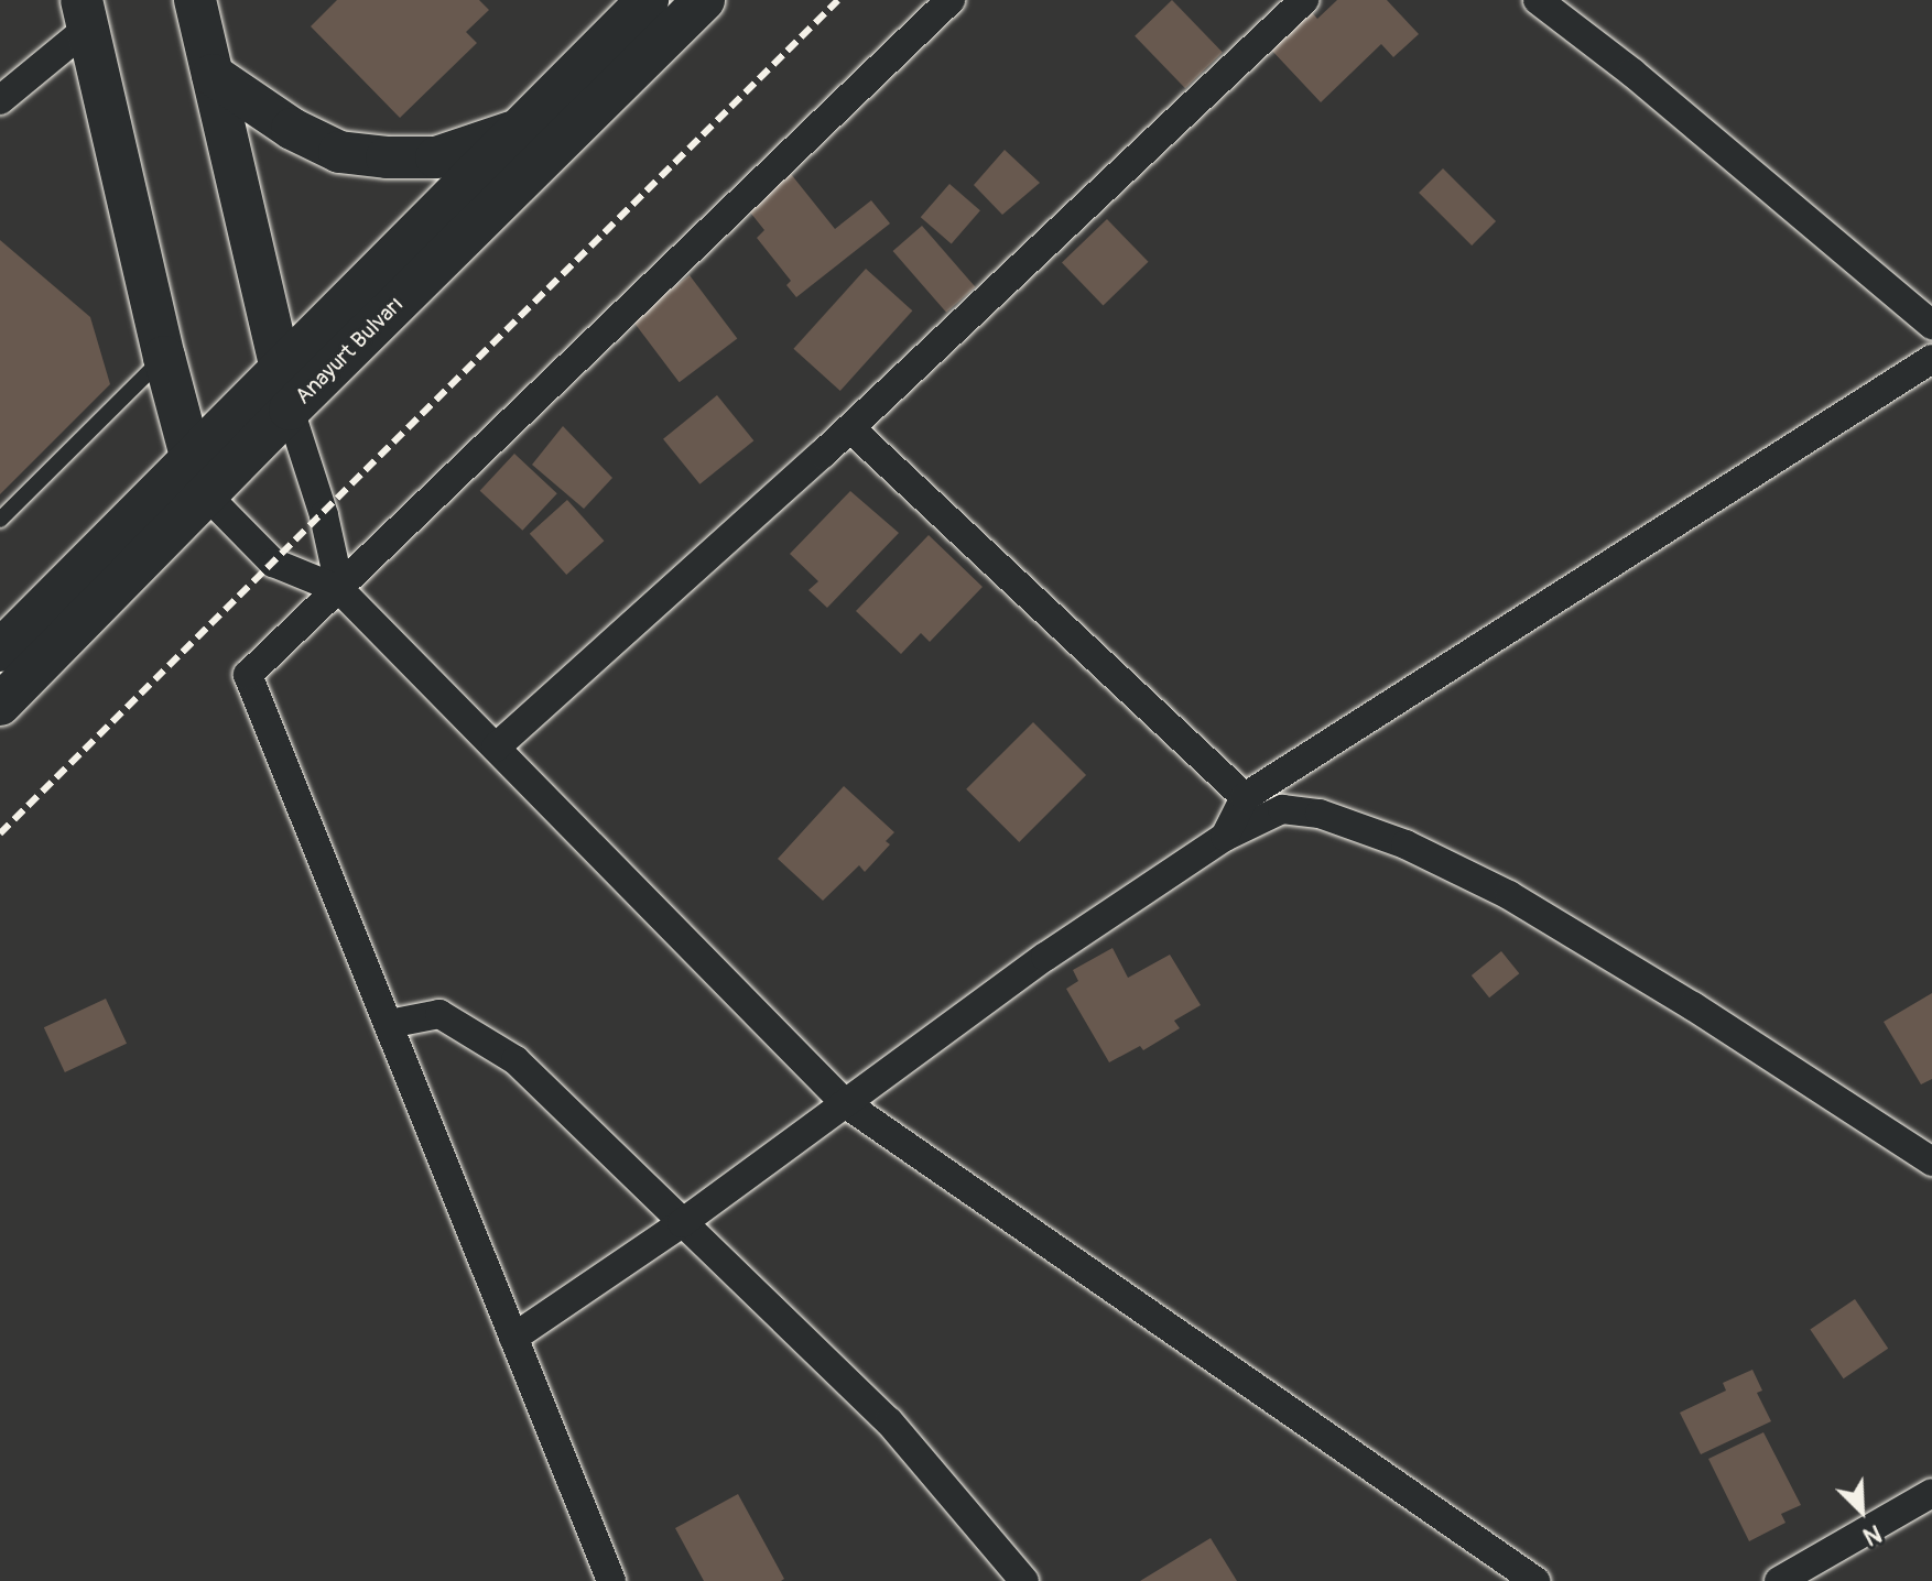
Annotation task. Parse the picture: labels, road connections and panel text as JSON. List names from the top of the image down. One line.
{"streets":{"main road":["Anayurt Bulvarı"]},"north":"bottom right"}
